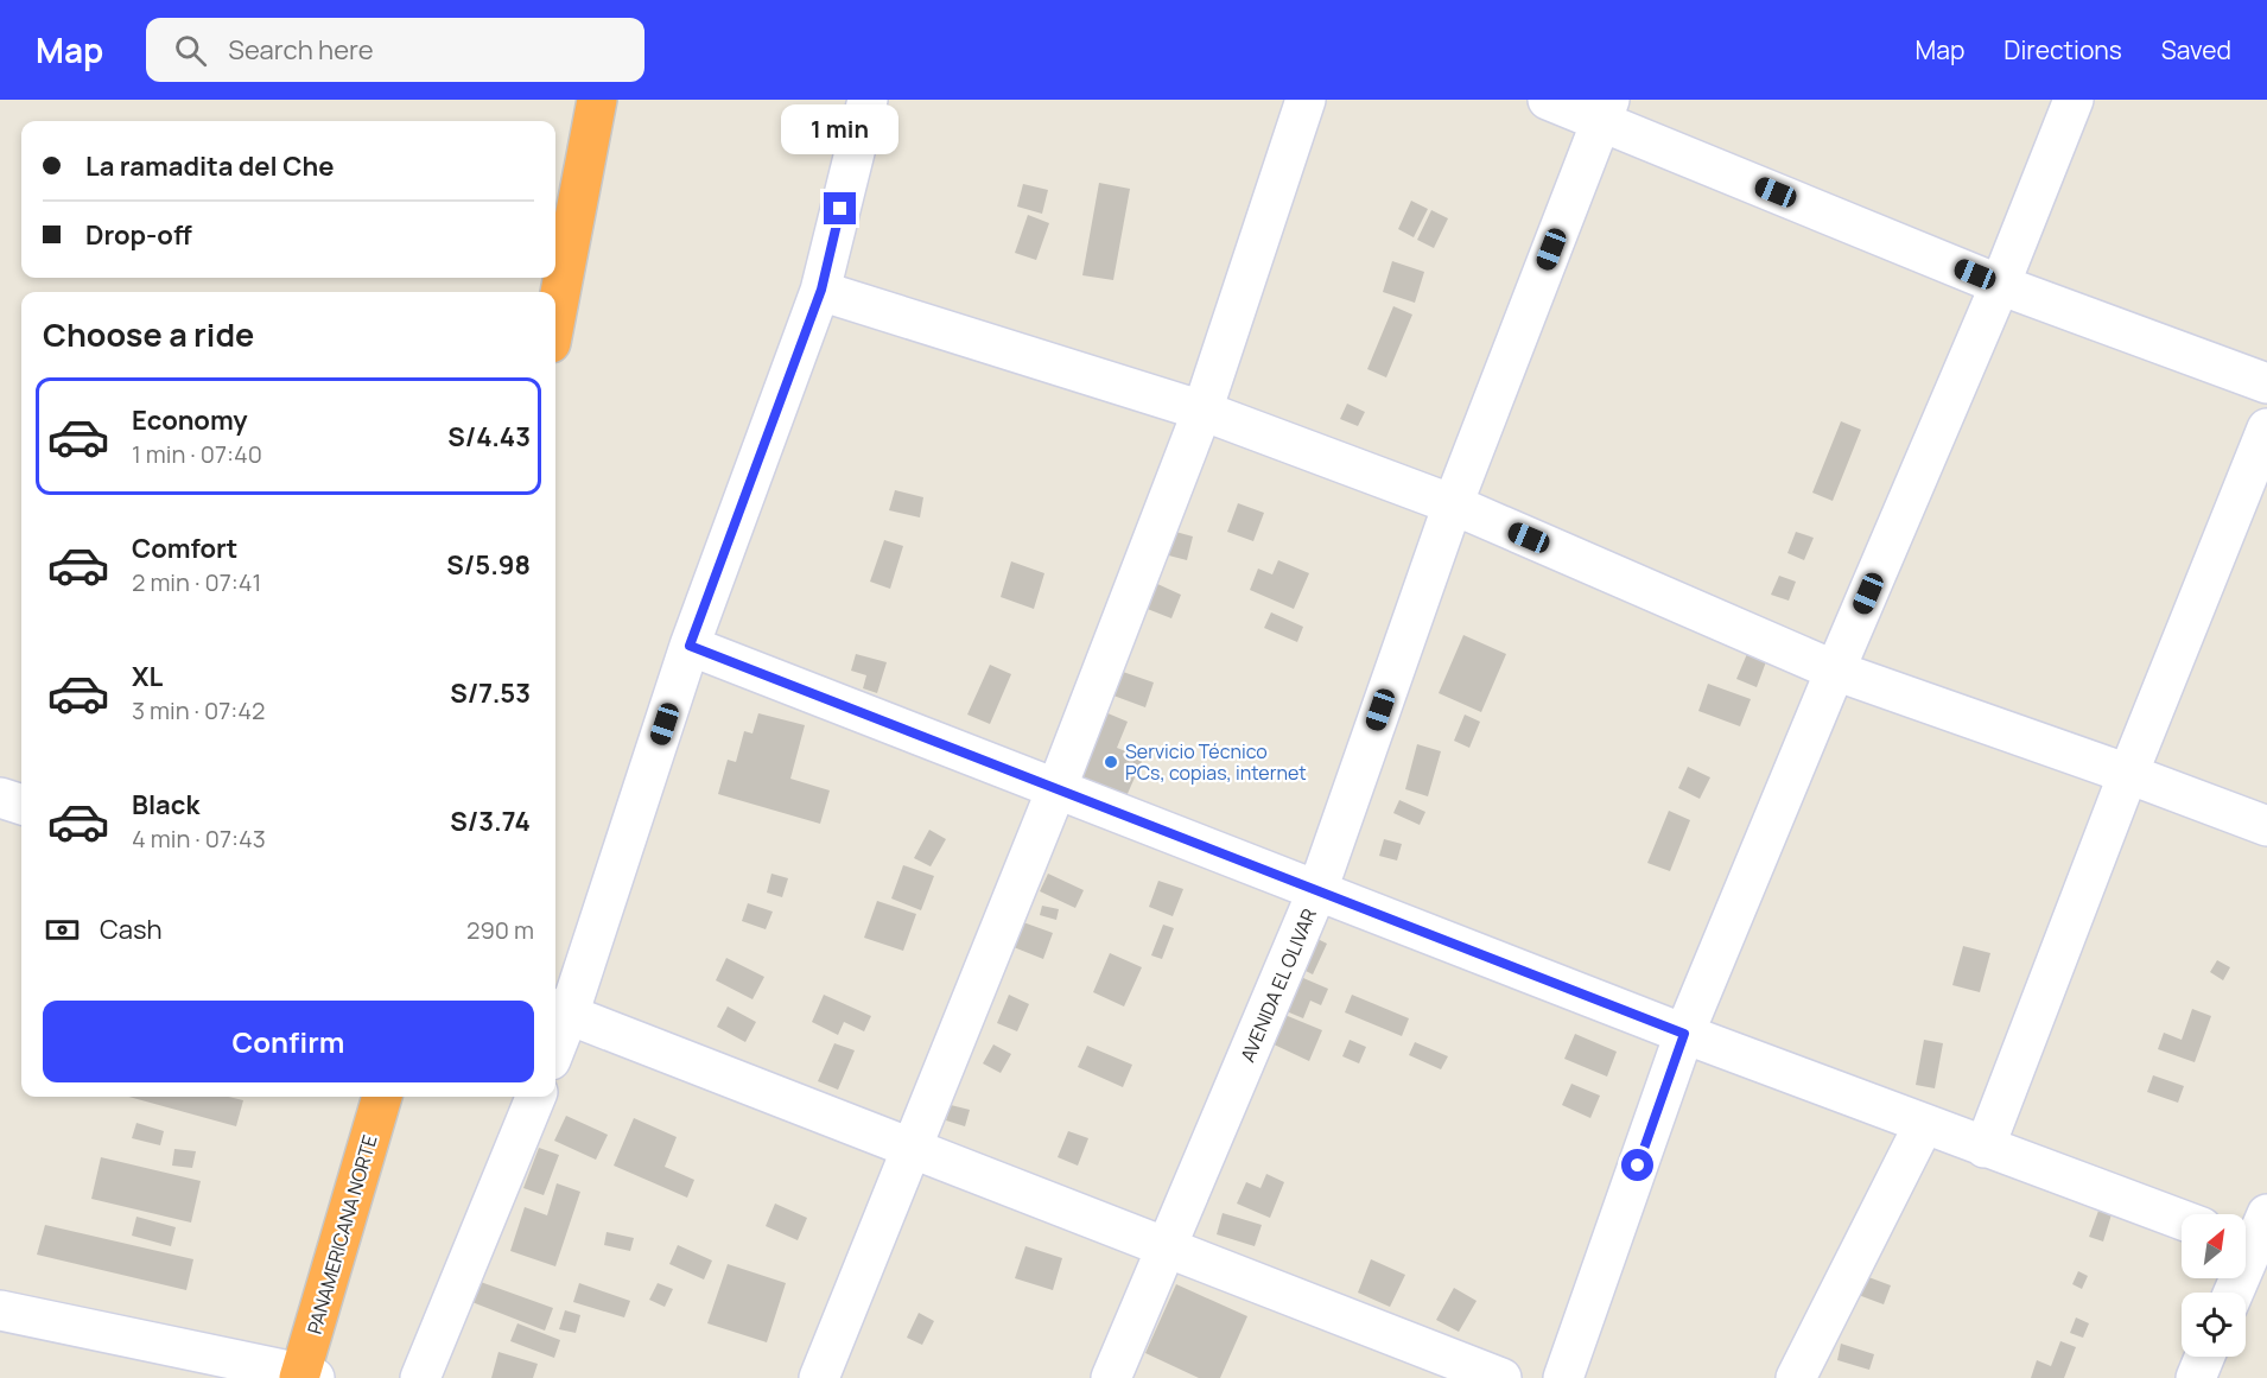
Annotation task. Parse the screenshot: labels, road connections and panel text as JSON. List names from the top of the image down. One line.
{"streets":{"highway":["PANAMERICANA NORTE"],"street":["AVENIDA EL OLIVAR"]},"places":["Servicio Técnico PCs, copias, internet"],"north":"top right","page":{"header":"Map","search":"Search here","nav":["Map","Directions","Saved"],"bubble":"1 min","banner":["La ramadita del Che","Drop-off"],"heading":"Choose a ride","list":[{"name":"Economy","note":"1 min · 07:40","value":"S/4.43"},{"name":"Comfort","note":"2 min · 07:41","value":"S/5.98"},{"name":"XL","note":"3 min · 07:42","value":"S/7.53"},{"name":"Black","note":"4 min · 07:43","value":"S/3.74"}],"pay":["Cash","290 m"],"buttons":"Confirm"}}
